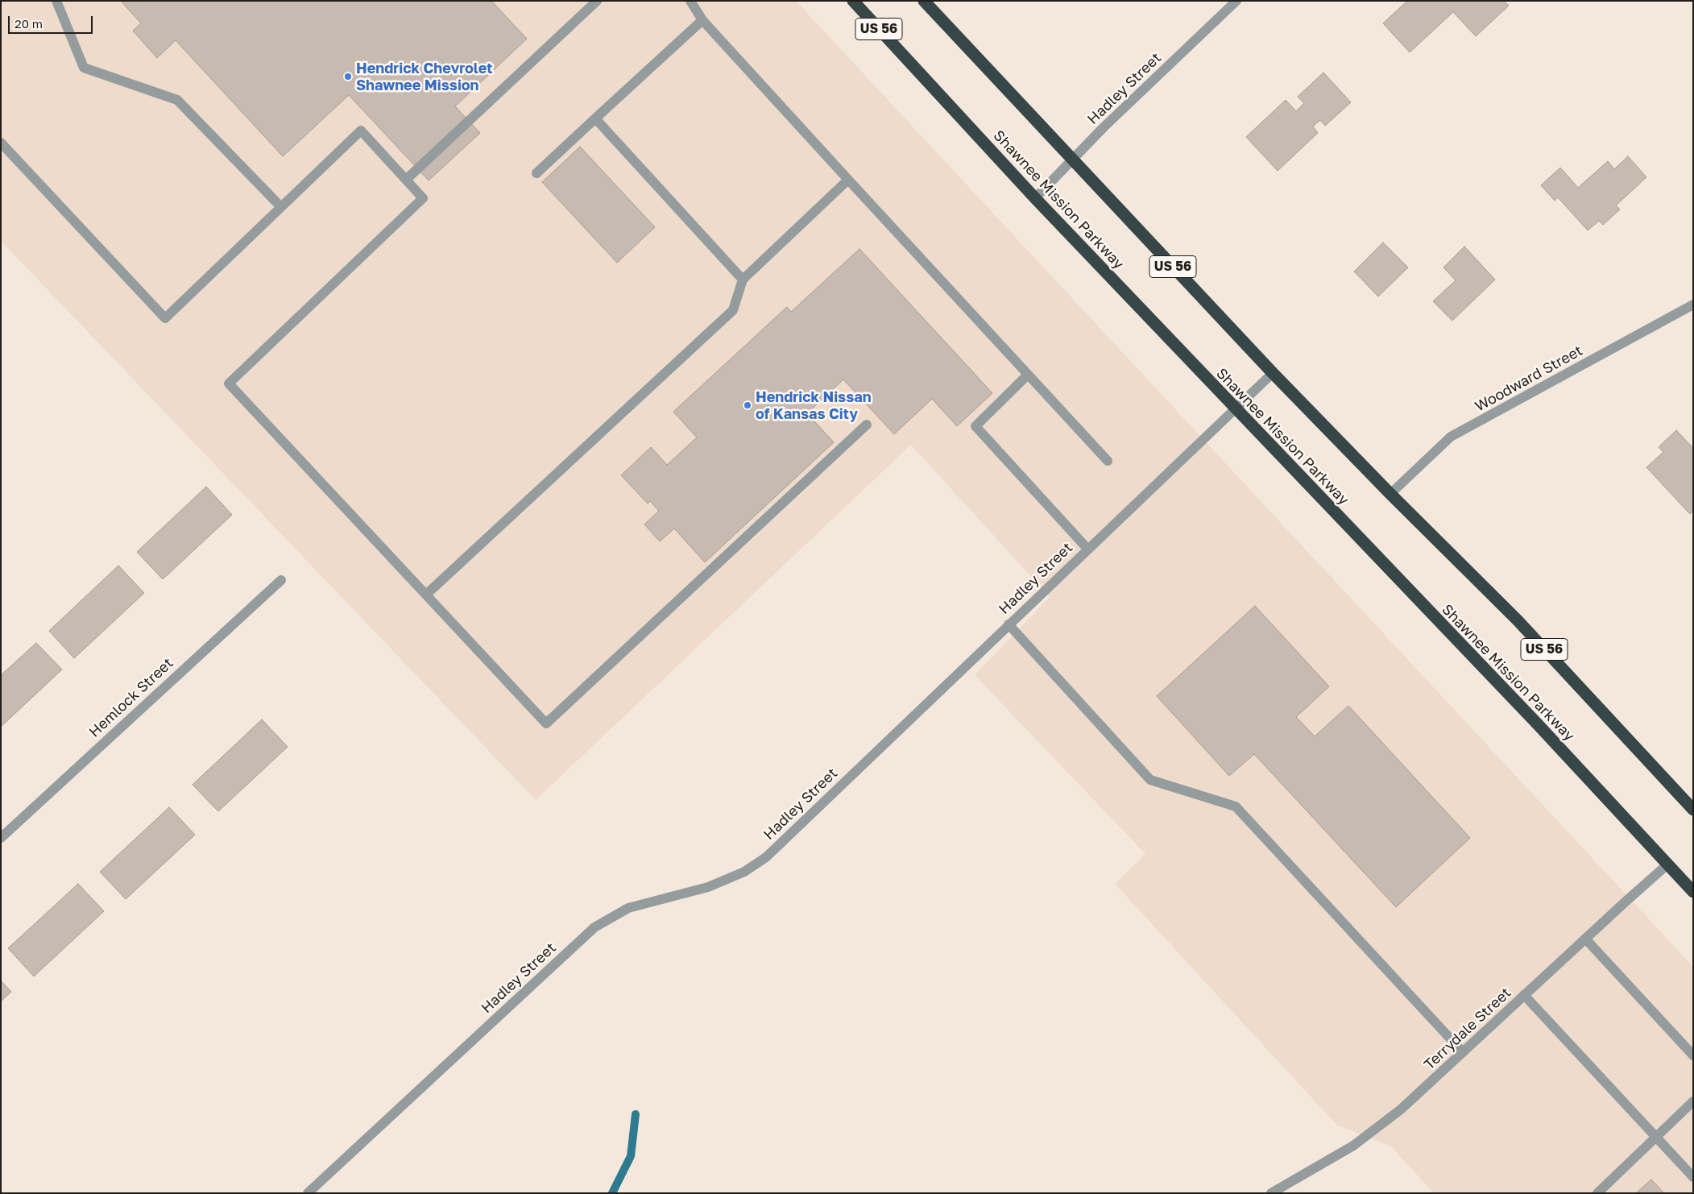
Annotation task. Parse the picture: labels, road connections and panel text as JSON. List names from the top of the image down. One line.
{"streets":{"highway":["US 56","Shawnee Mission Parkway"],"street":["Hadley Street","Woodward Street","Hemlock Street","Terrydale Street"]},"crossings":[["US 56","Hadley Street"],["US 56","Woodward Street"],["Hadley Street","Shawnee Mission Parkway"],["Shawnee Mission Parkway","Terrydale Street"]],"places":["Hendrick Chevrolet Shawnee Mission","Hendrick Nissan of Kansas City"],"scale_bar":"20 m"}
